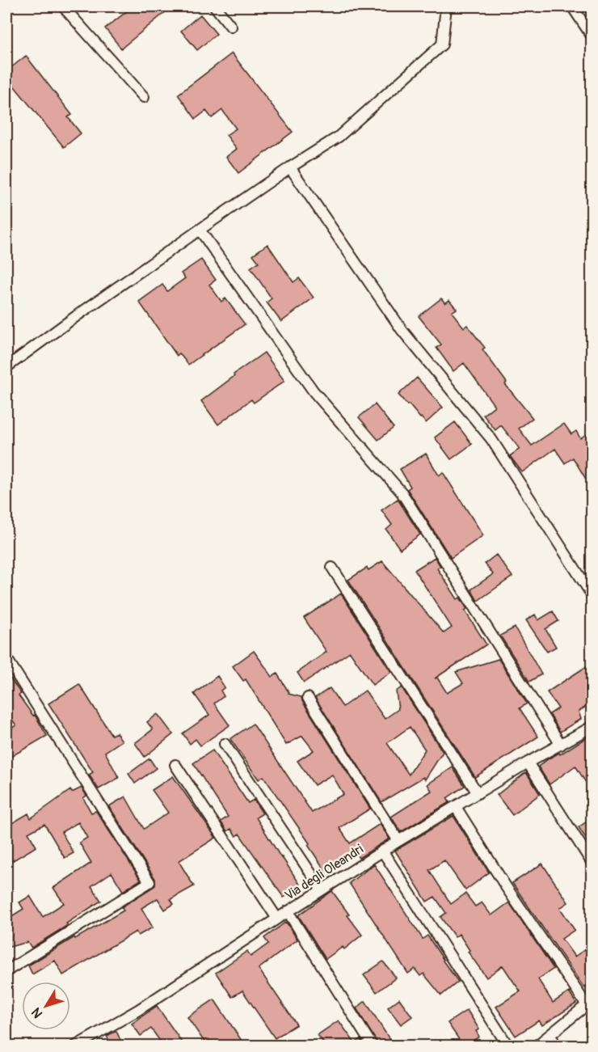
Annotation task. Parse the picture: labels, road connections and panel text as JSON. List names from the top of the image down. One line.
{"streets":{"street":["Via degli Oleandri"]},"north":"bottom left"}
